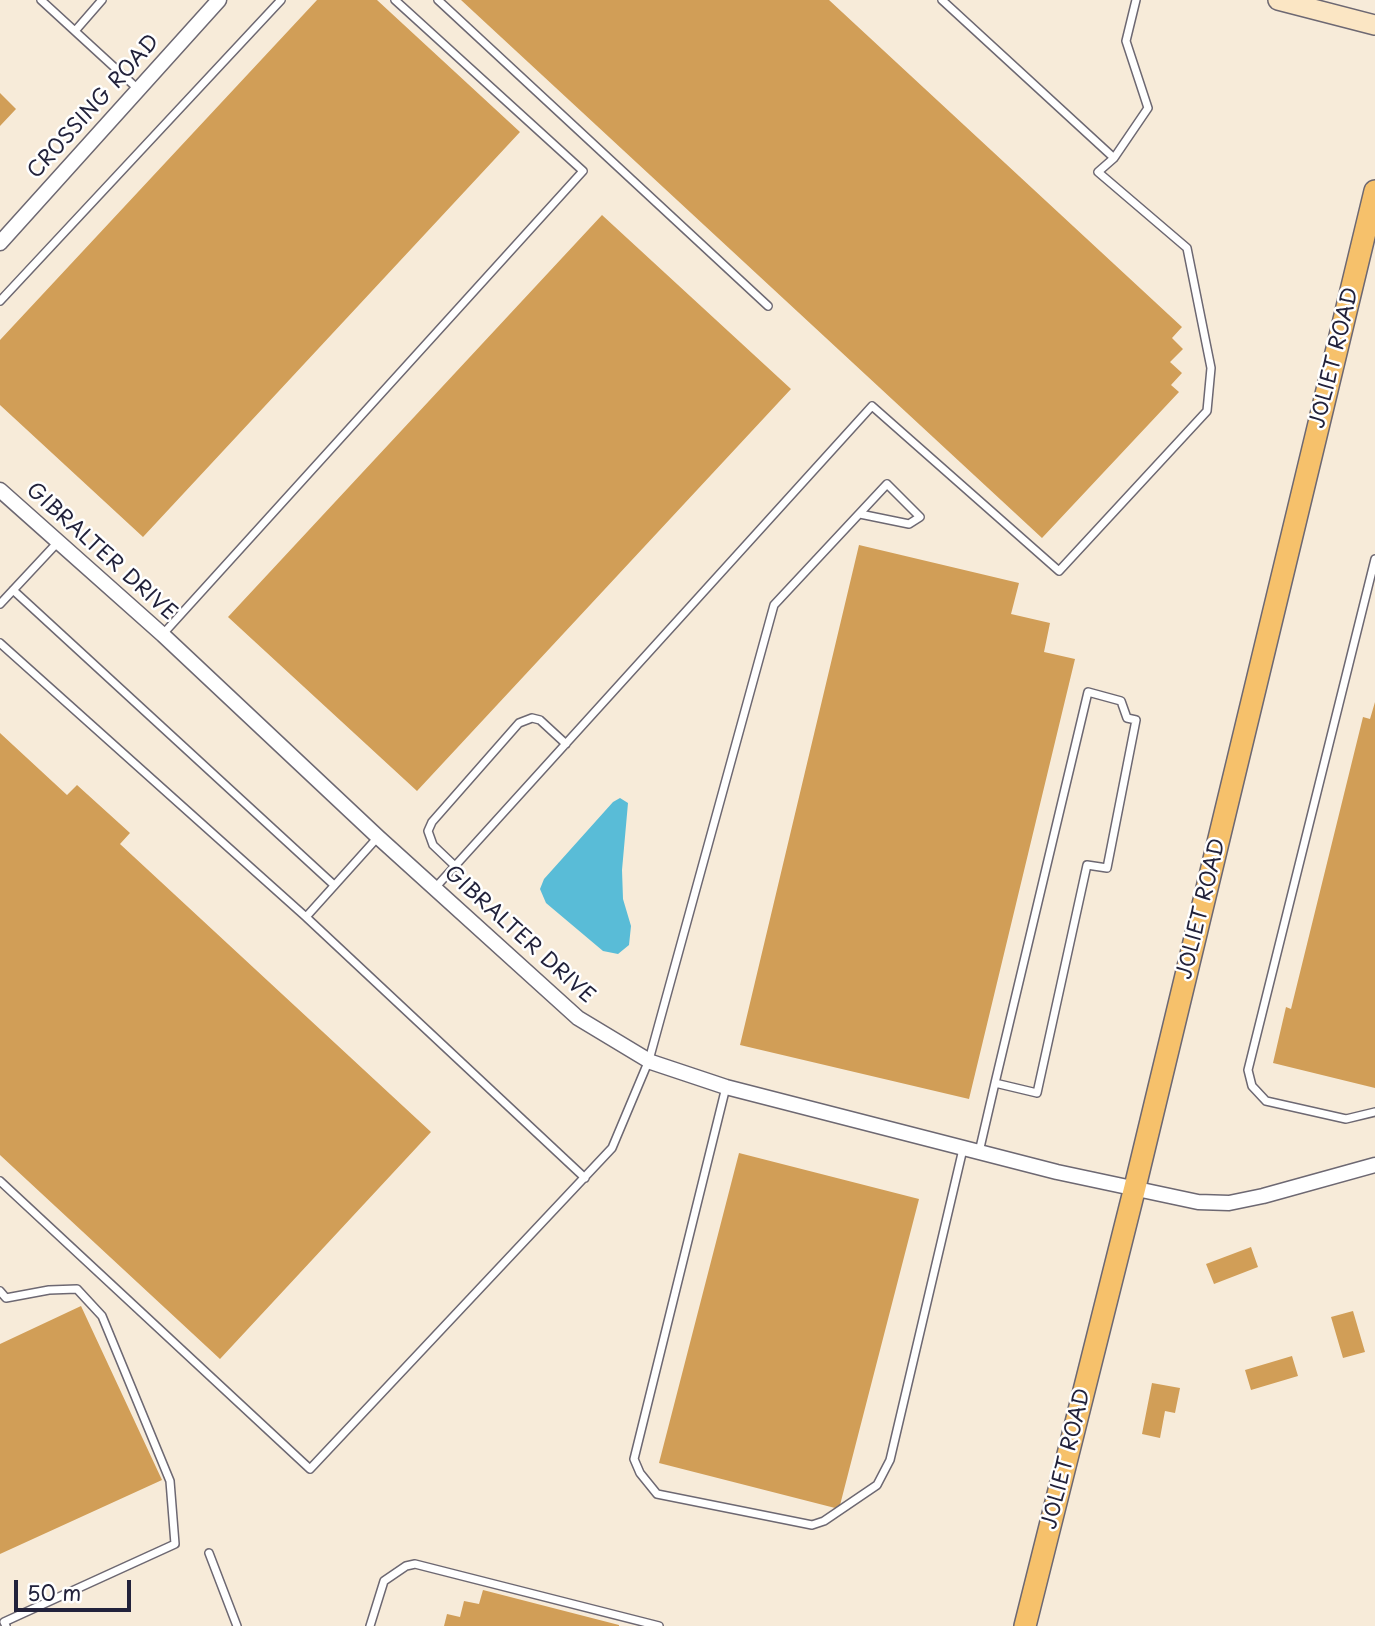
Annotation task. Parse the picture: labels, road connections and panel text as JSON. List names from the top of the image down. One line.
{"streets":{"main road":["JOLIET ROAD"],"street":["CROSSING ROAD","GIBRALTER DRIVE"]},"crossings":[["JOLIET ROAD","GIBRALTER DRIVE"]],"scale_bar":"50 m"}
